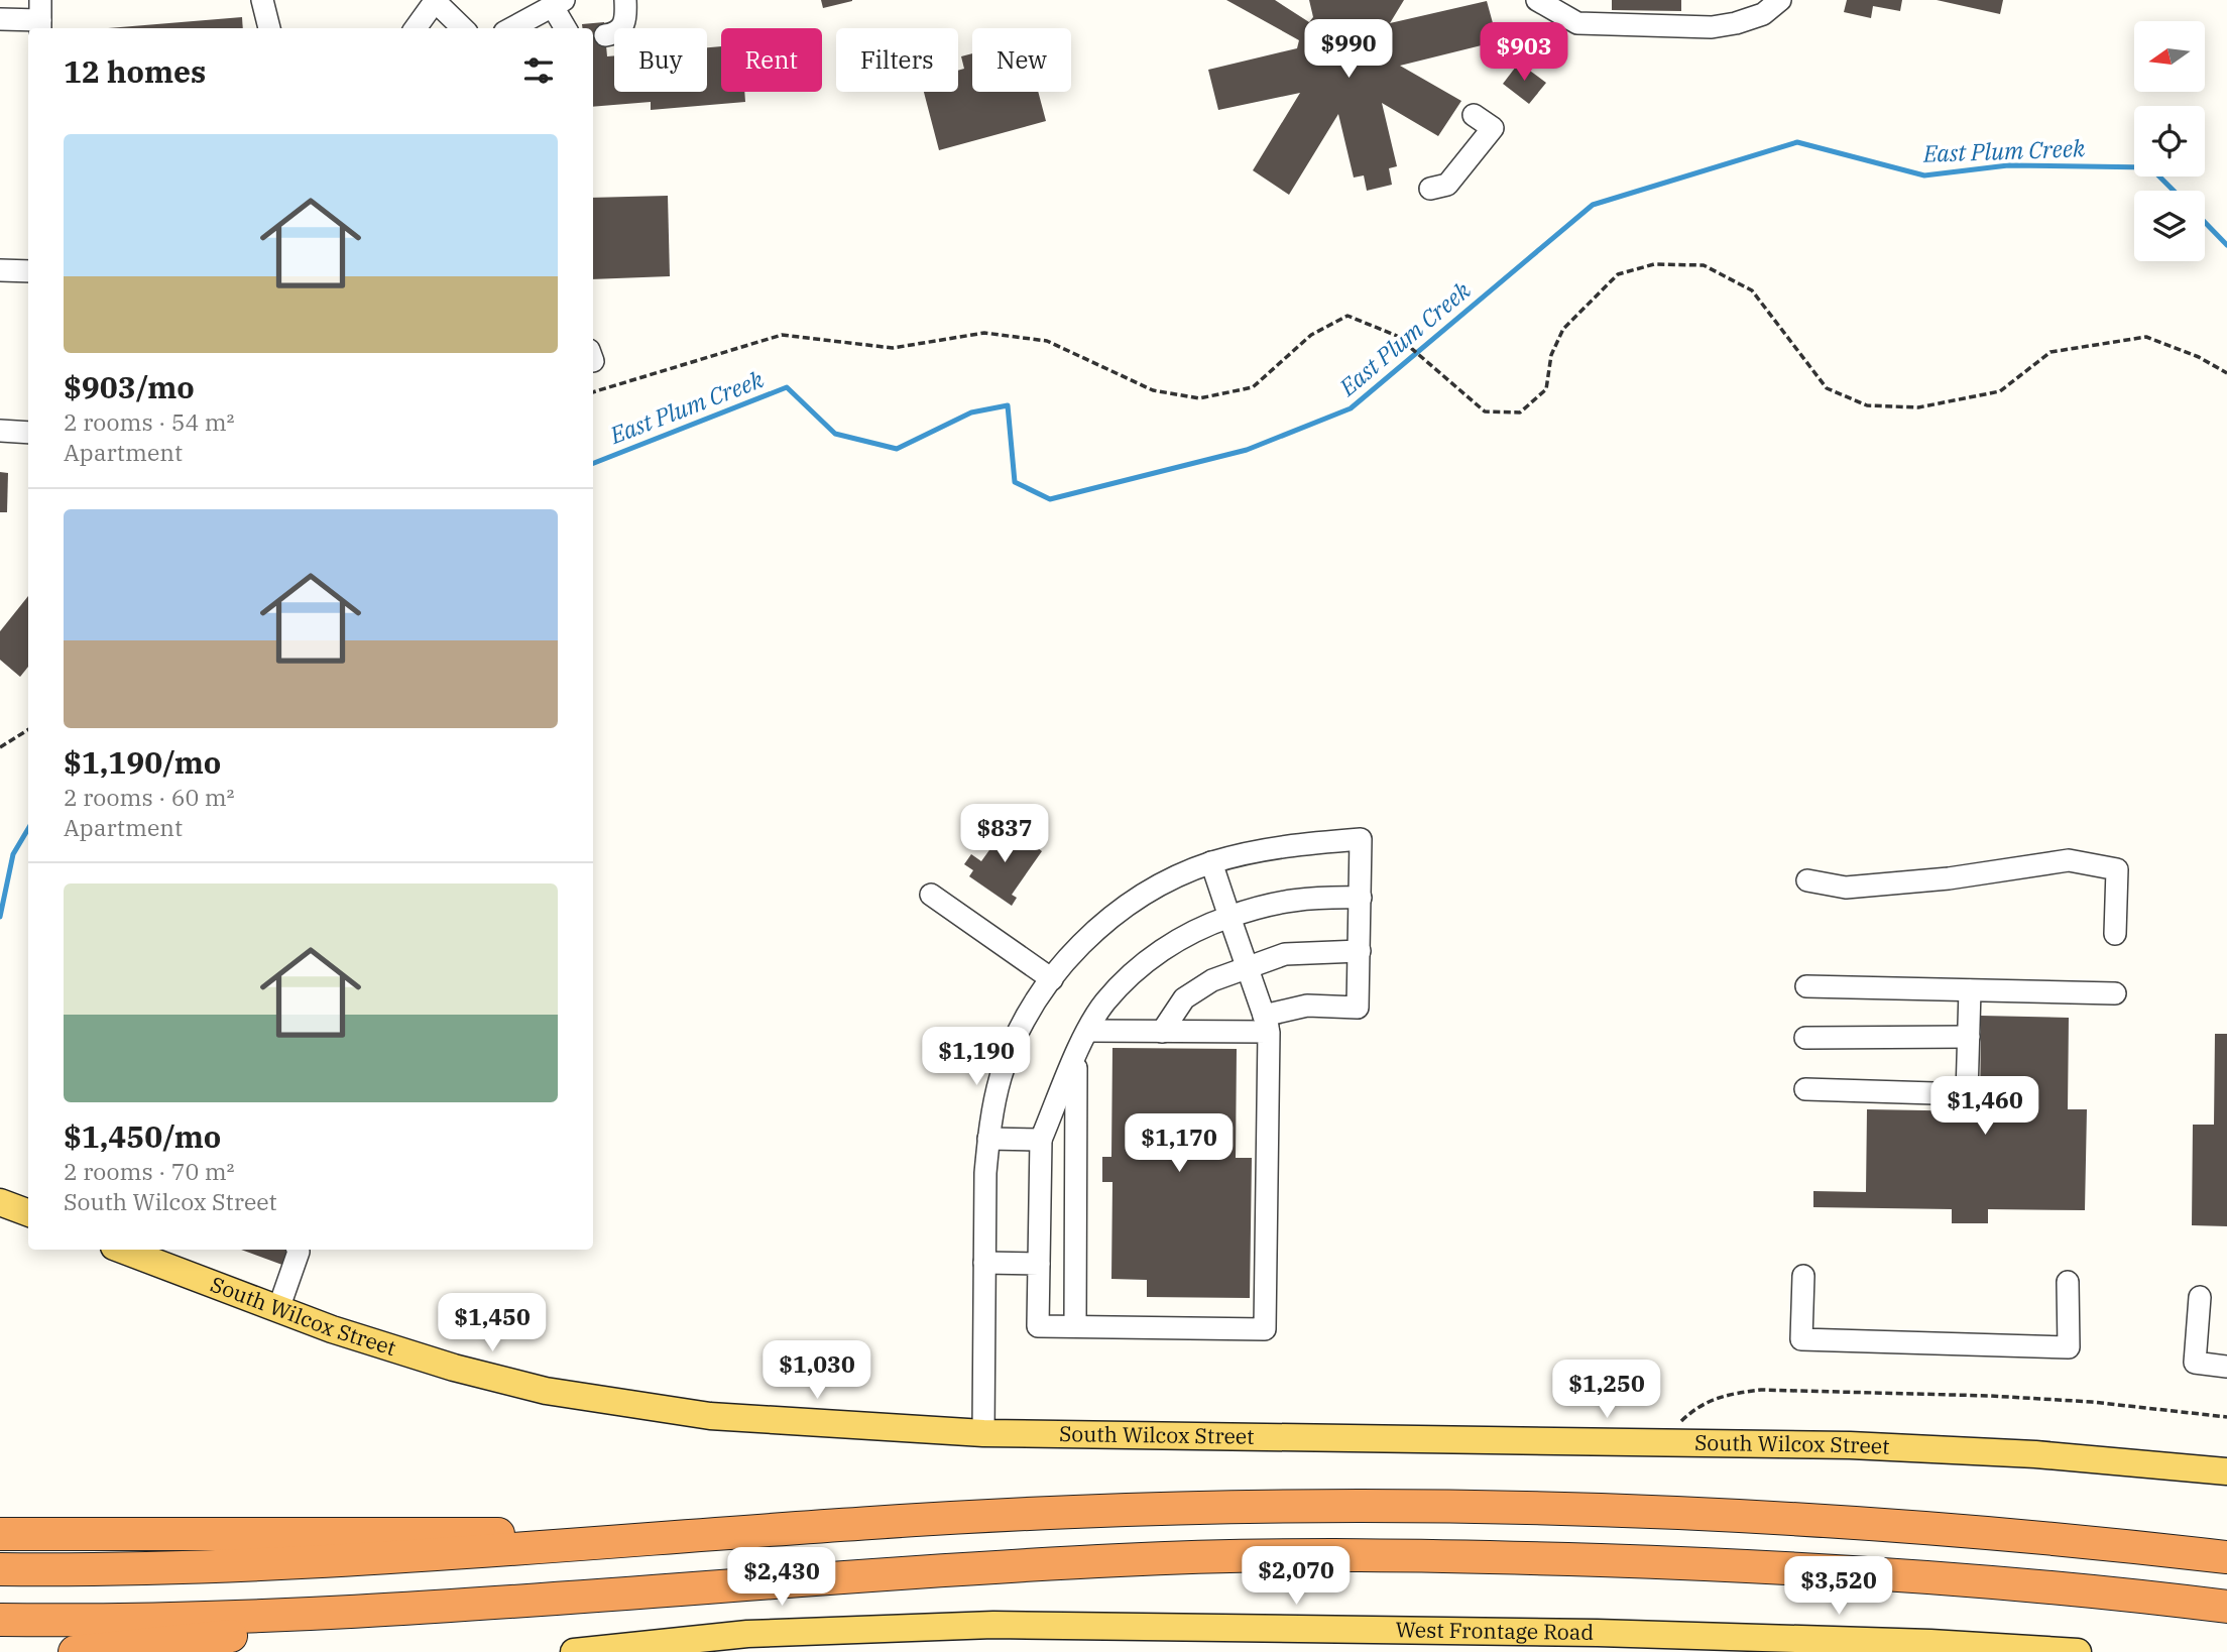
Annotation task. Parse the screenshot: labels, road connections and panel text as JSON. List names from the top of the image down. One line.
{"streets":{"main road":["South Wilcox Street","West Frontage Road"]},"water":["East Plum Creek"],"north":"left","page":{"price":["$990","$903","$837","$1,190","$1,460","$1,170","$1,450","$1,030","$1,250","$2,070","$2,430","$3,520"],"chip":["Buy","Rent","Filters","New"],"heading":"12 homes","list":[{"name":"$903/mo","note":"2 rooms · 54 m² · Apartment"},{"name":"$1,190/mo","note":"2 rooms · 60 m² · Apartment"},{"name":"$1,450/mo","note":"2 rooms · 70 m² · South Wilcox Street"}]}}
